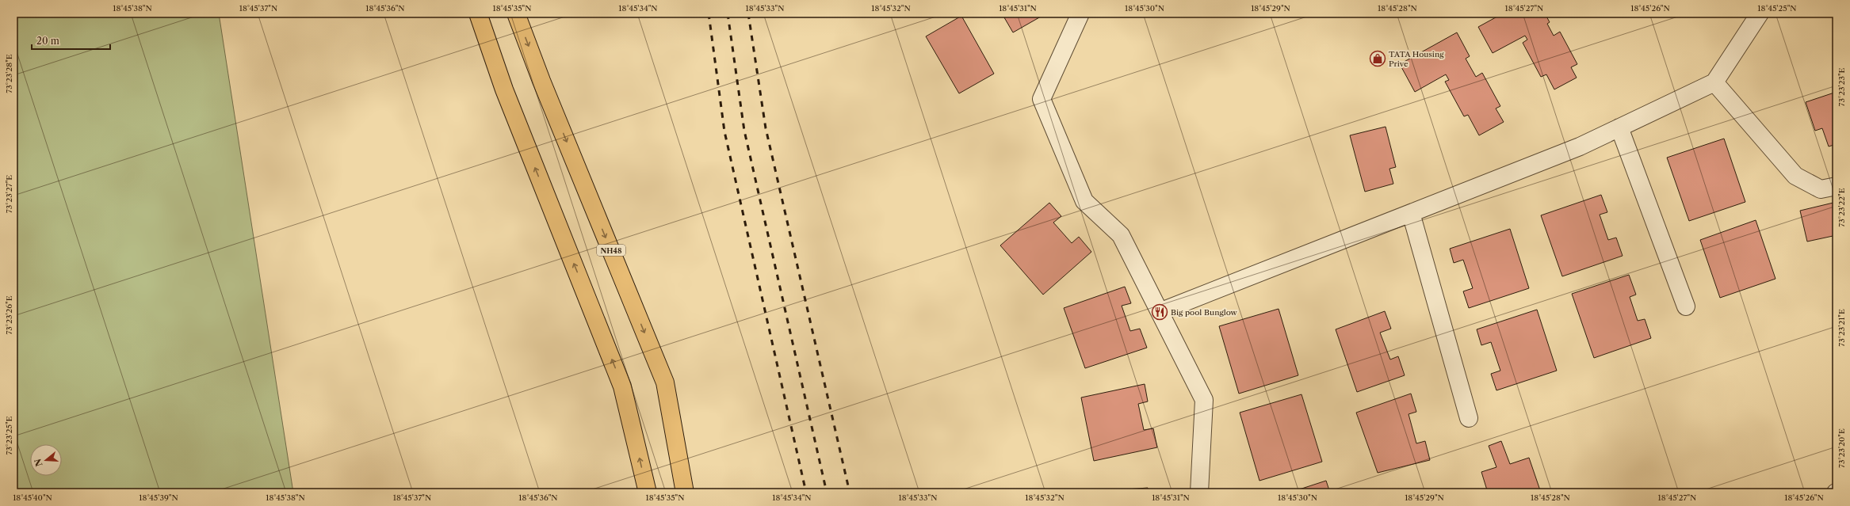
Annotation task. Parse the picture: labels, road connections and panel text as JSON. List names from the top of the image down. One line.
{"streets":{"highway":["NH48"]},"places":{"shop":["TATA Housing Prive"],"restaurant":["Big pool Bunglow"]},"scale_bar":"20 m","north":"left","coordinates":["18°45'38\"N","18°45'37\"N","18°45'36\"N","18°45'35\"N","18°45'34\"N","18°45'33\"N","18°45'32\"N","18°45'31\"N","18°45'30\"N","18°45'29\"N","18°45'28\"N","18°45'27\"N","18°45'26\"N","18°45'25\"N","73°23'28\"E","73°23'23\"E","73°23'27\"E","73°23'22\"E","73°23'26\"E","73°23'21\"E","73°23'25\"E","73°23'20\"E","18°45'40\"N","18°45'39\"N"]}
